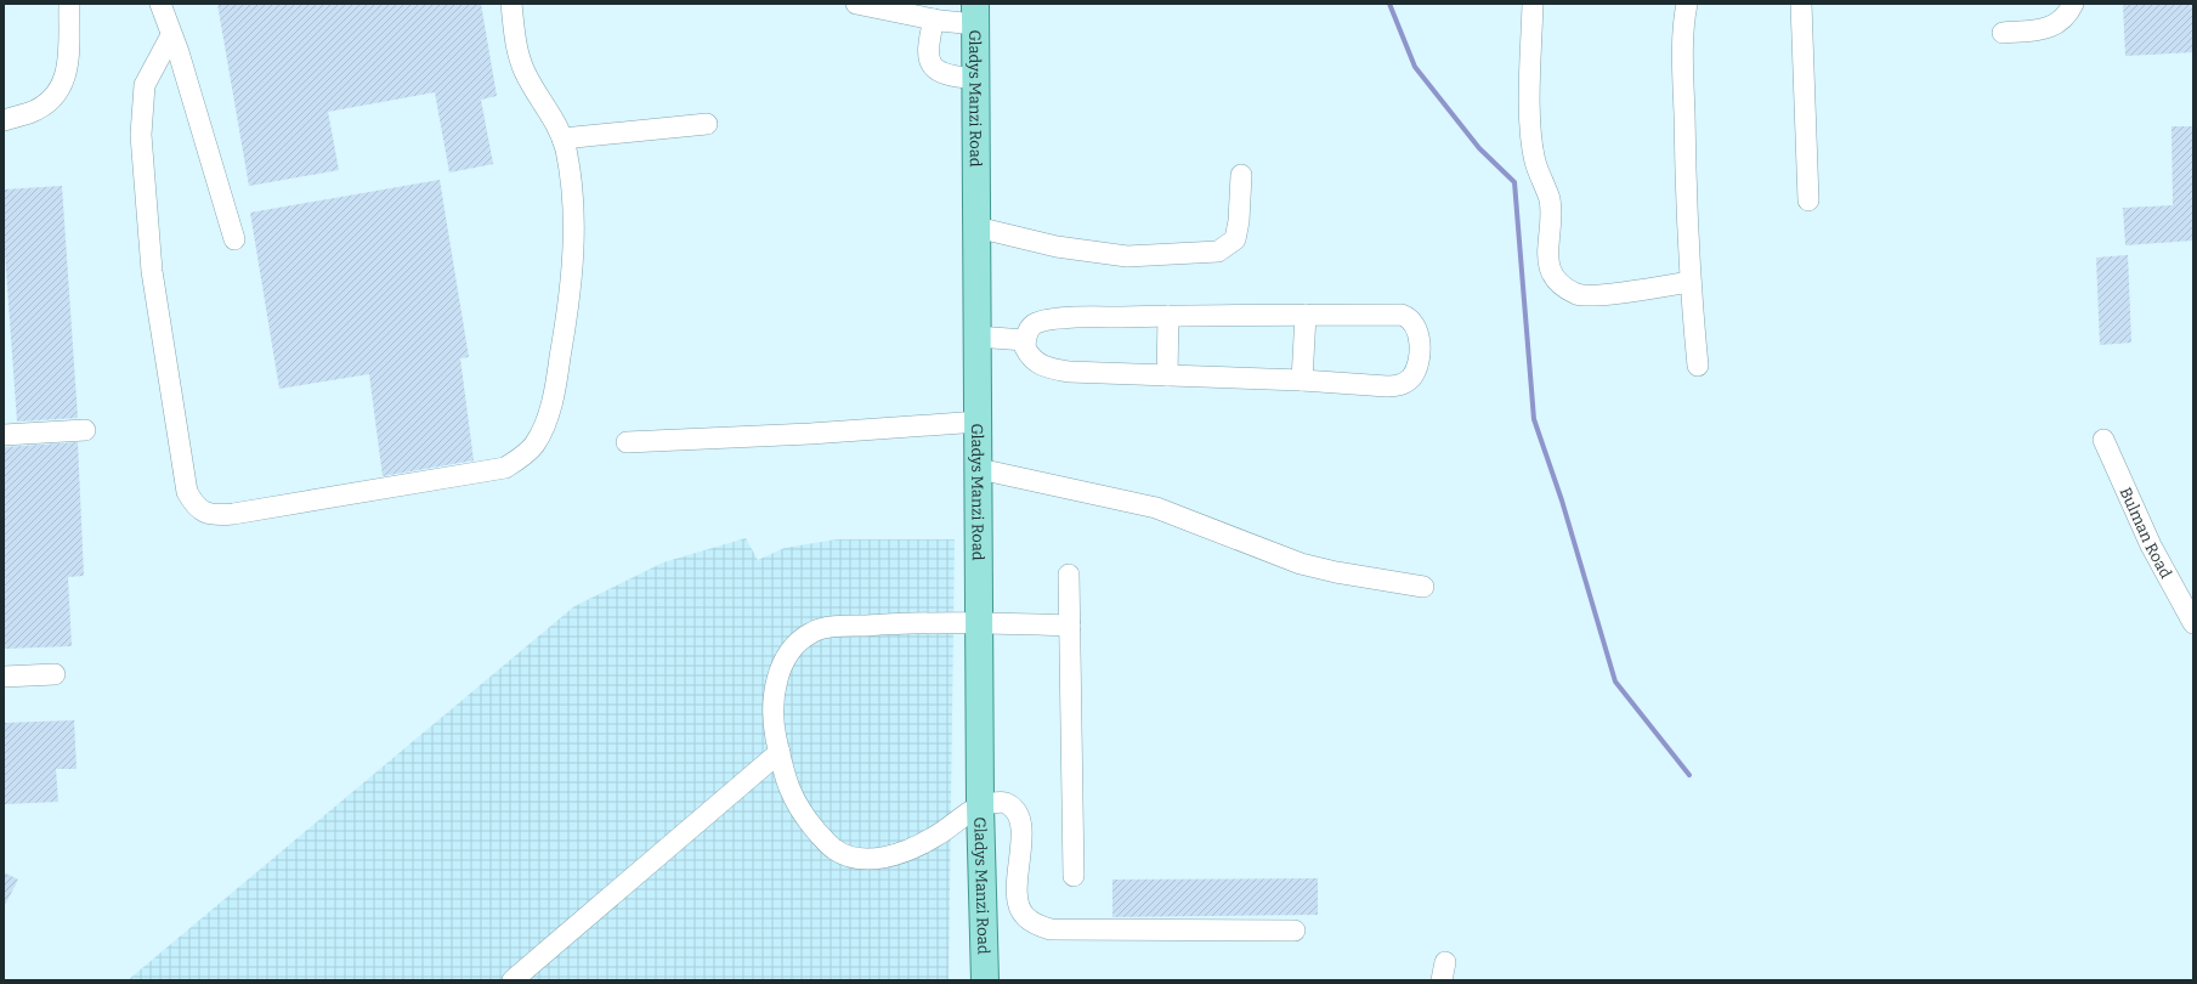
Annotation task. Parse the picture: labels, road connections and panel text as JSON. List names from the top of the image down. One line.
{"streets":{"main road":["Gladys Manzi Road"],"lane":["Bulman Road"]}}
